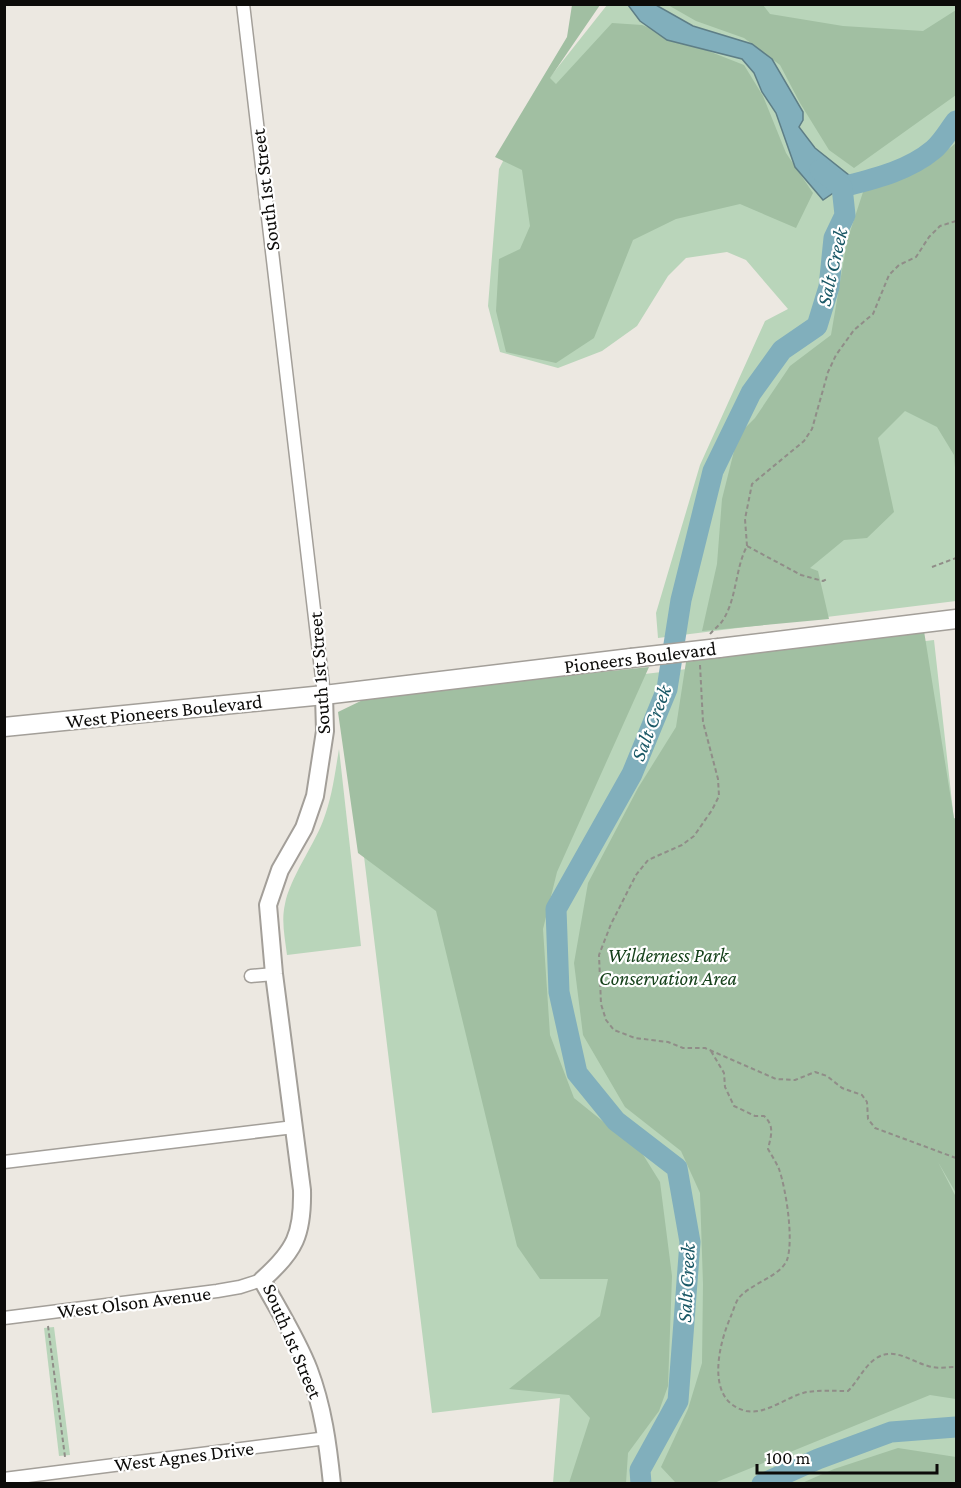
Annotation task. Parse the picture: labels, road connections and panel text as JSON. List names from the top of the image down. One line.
{"streets":{"main road":["Pioneers Boulevard","West Pioneers Boulevard"],"street":["South 1st Street","West Olson Avenue","West Agnes Drive"]},"crossings":[["South 1st Street","Pioneers Boulevard"],["South 1st Street","West Pioneers Boulevard"],["South 1st Street","West Olson Avenue"],["South 1st Street","West Agnes Drive"],["Pioneers Boulevard","West Pioneers Boulevard"]],"water":["Salt Creek"],"parks":["Wilderness Park Conservation Area"],"scale_bar":"100 m"}
